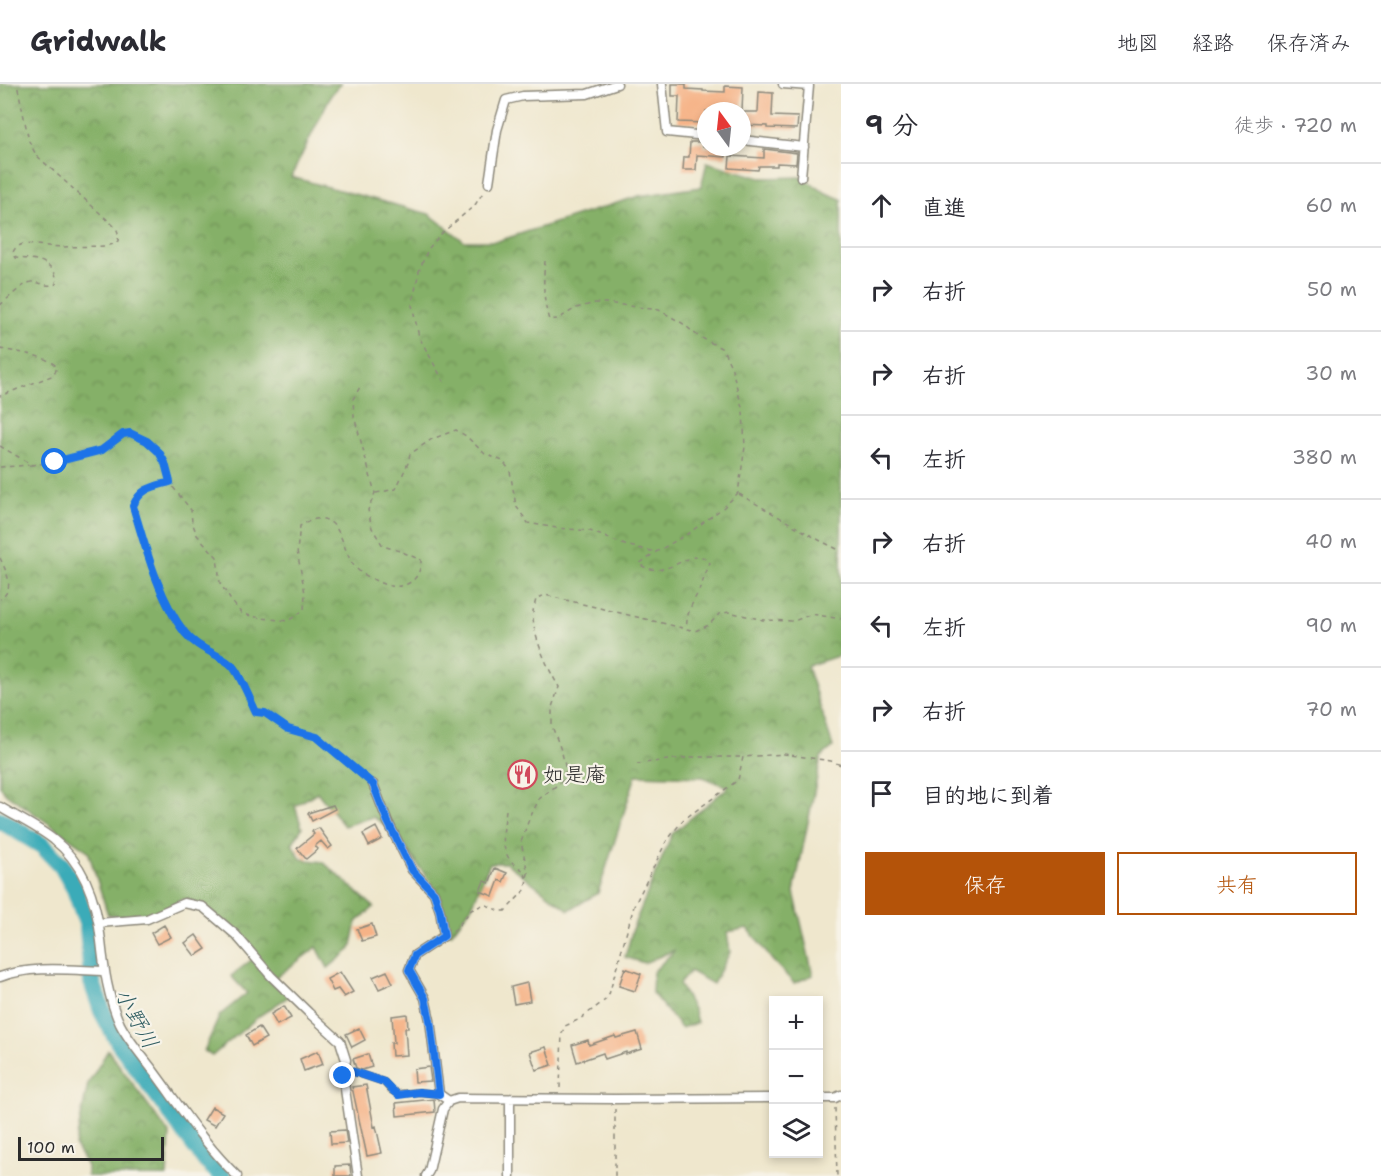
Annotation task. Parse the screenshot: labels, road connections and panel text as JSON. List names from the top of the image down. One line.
{"water":["小野川"],"places":{"restaurant":["如是庵"]},"scale_bar":"100 m","north":"top","page":{"header":"Gridwalk","nav":["地図","経路","保存済み"],"heading":["9 分","徒歩 · 720 m"],"list":[["直進","60 m"],["右折","50 m"],["右折","30 m"],["左折","380 m"],["右折","40 m"],["左折","90 m"],["右折","70 m"],"目的地に到着"],"buttons":["保存","共有"],"map_buttons":["+","−"],"scale":"100 m"}}
